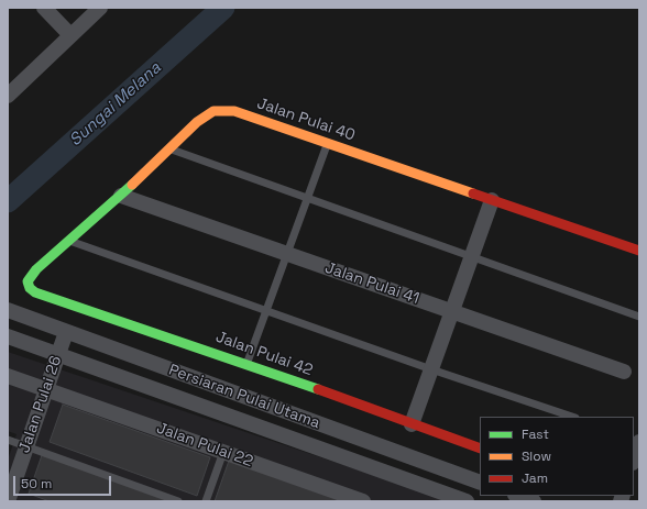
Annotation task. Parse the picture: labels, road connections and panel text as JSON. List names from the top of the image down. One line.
{"streets":{"street":["Jalan Pulai 40","Jalan Pulai 41","Jalan Pulai 42","Persiaran Pulai Utama","Jalan Pulai 26","Jalan Pulai 22"]},"crossings":[["Jalan Pulai 40","Jalan Pulai 41"],["Jalan Pulai 40","Jalan Pulai 42"],["Persiaran Pulai Utama","Jalan Pulai 26"],["Jalan Pulai 26","Jalan Pulai 22"]],"water":["Sungai Melana"],"legend":["Fast","Slow","Jam"],"scale_bar":"50 m"}
